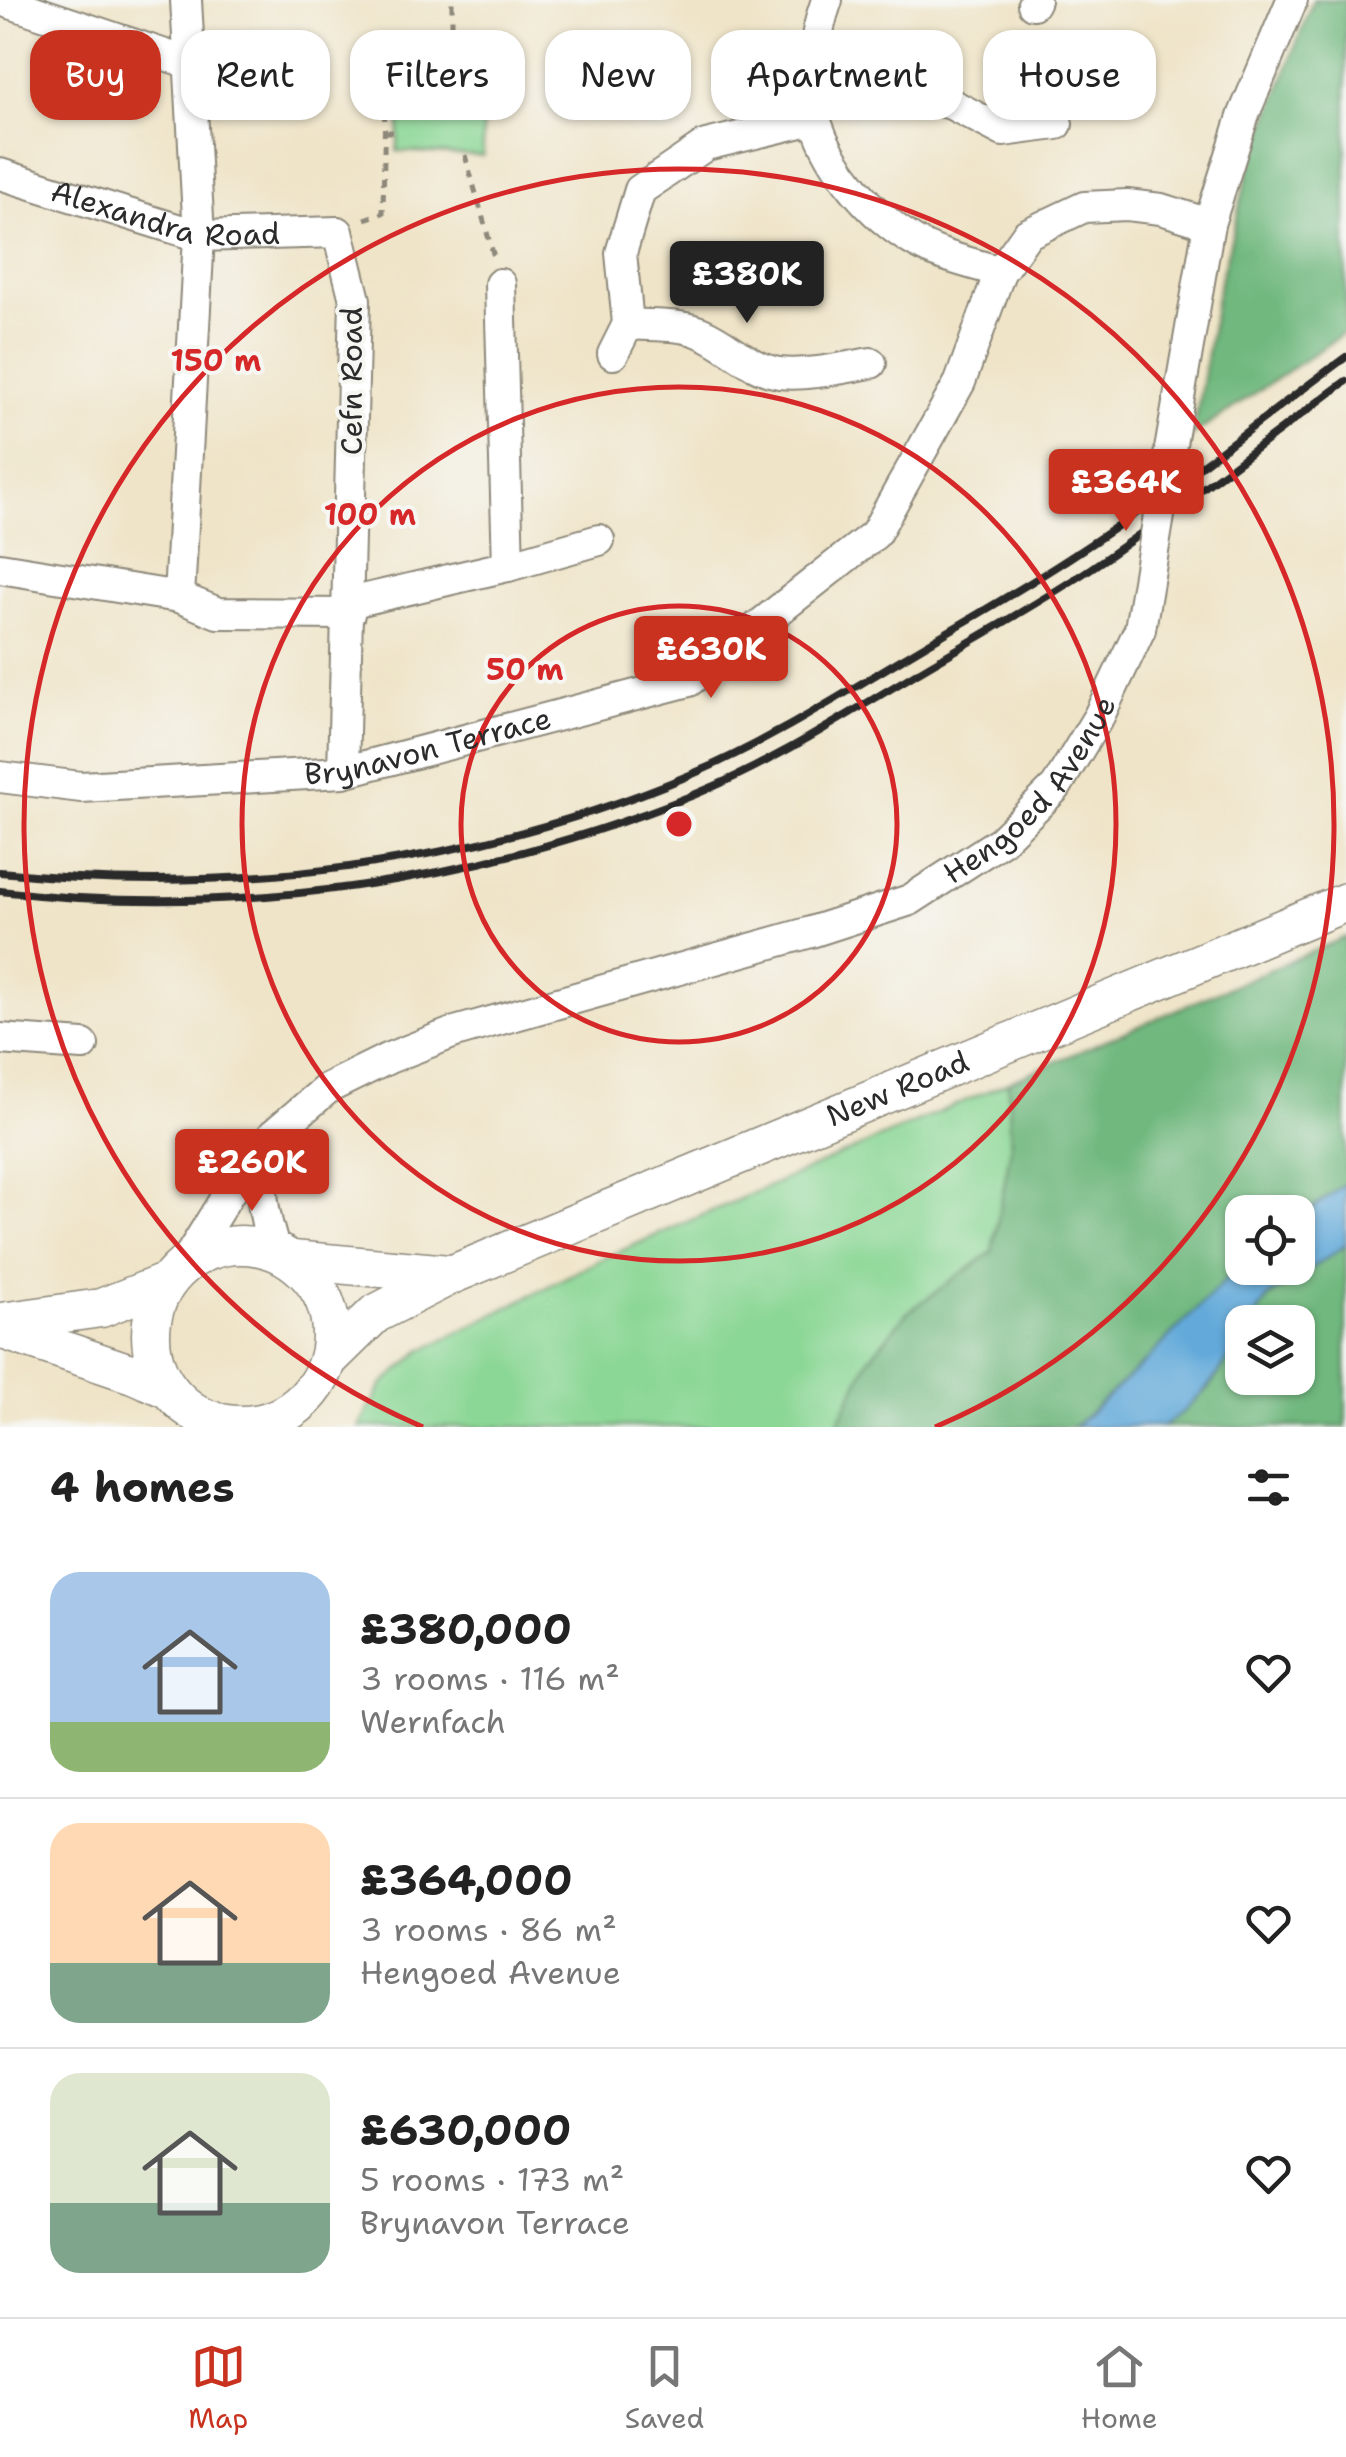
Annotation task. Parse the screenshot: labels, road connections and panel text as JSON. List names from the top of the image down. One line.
{"streets":{"main road":["New Road"],"street":["Alexandra Road","Cefn Road","Brynavon Terrace","Hengoed Avenue"]},"crossings":[["Alexandra Road","Cefn Road"],["Cefn Road","Brynavon Terrace"],["Brynavon Terrace","Hengoed Avenue"],["Hengoed Avenue","New Road"]],"page":{"chip":["Buy","Rent","Filters","New","Apartment","House"],"price":["£380K","£364K","£630K","£260K"],"heading":"4 homes","list":[{"name":"£380,000","note":"3 rooms · 116 m² · Wernfach"},{"name":"£364,000","note":"3 rooms · 86 m² · Hengoed Avenue"},{"name":"£630,000","note":"5 rooms · 173 m² · Brynavon Terrace"}],"tabs":["Map","Saved","Home"]},"rings":["150 m","100 m","50 m"]}
